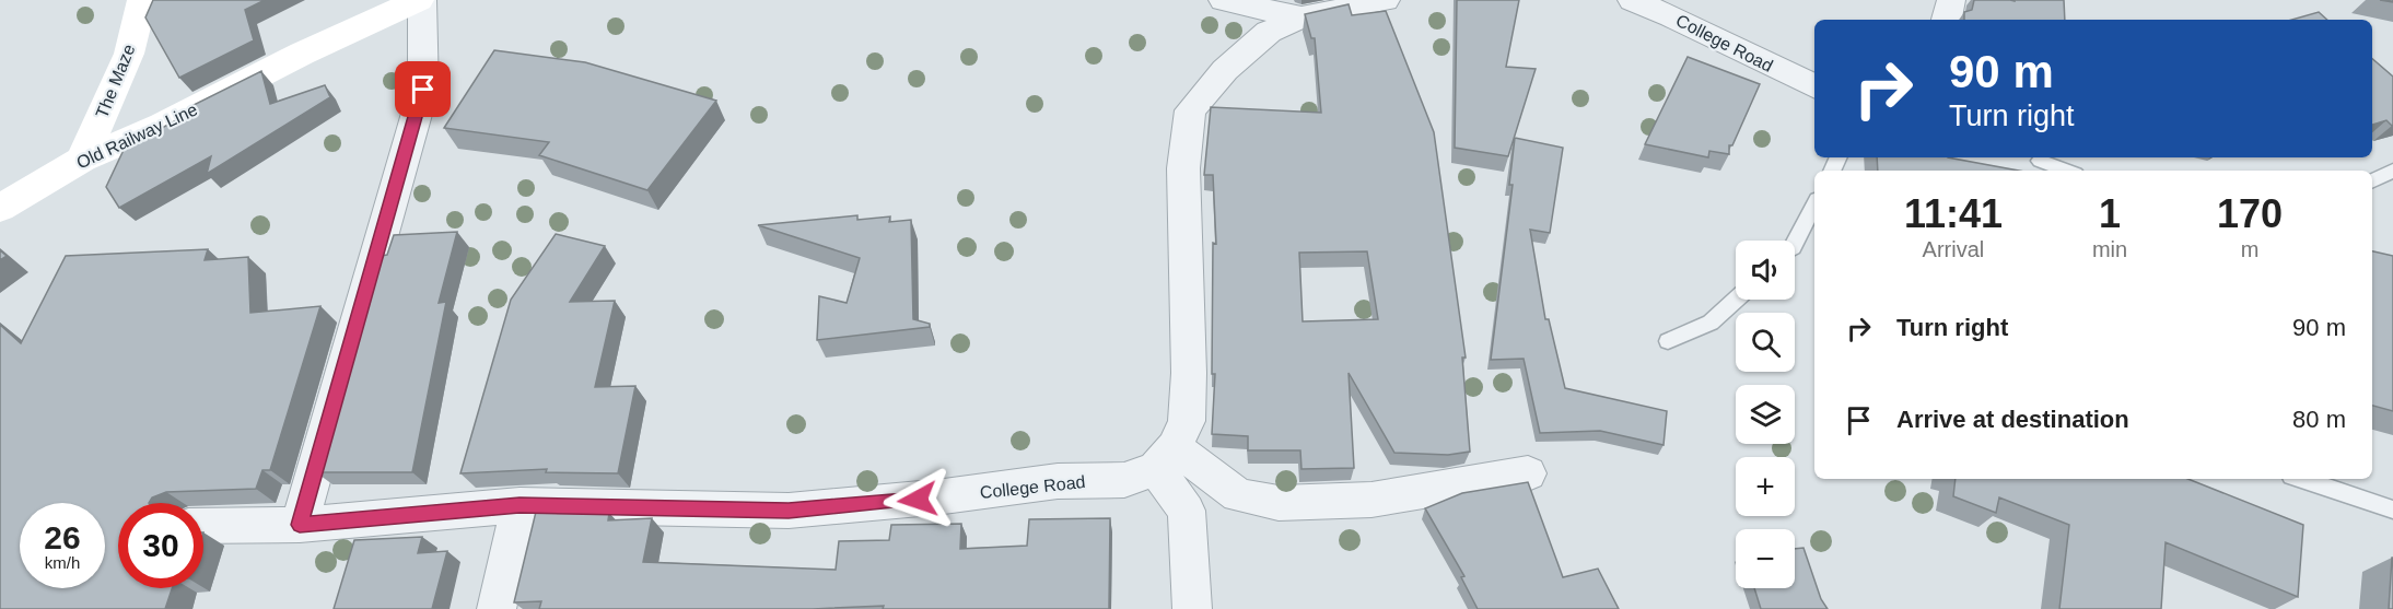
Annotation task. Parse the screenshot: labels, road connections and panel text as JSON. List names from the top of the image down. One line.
{"streets":{"street":["College Road","The Maze","Old Railway Line"]},"crossings":[["The Maze","Old Railway Line"]],"page":{"turn":["90 m","Turn right"],"eta":["11:41","Arrival","1","min","170","m"],"map_buttons":["+","−"],"list":[{"name":"Turn right","value":"90 m"},{"name":"Arrive at destination","value":"80 m"}],"speed":"26 km/h","limit":"30"}}
